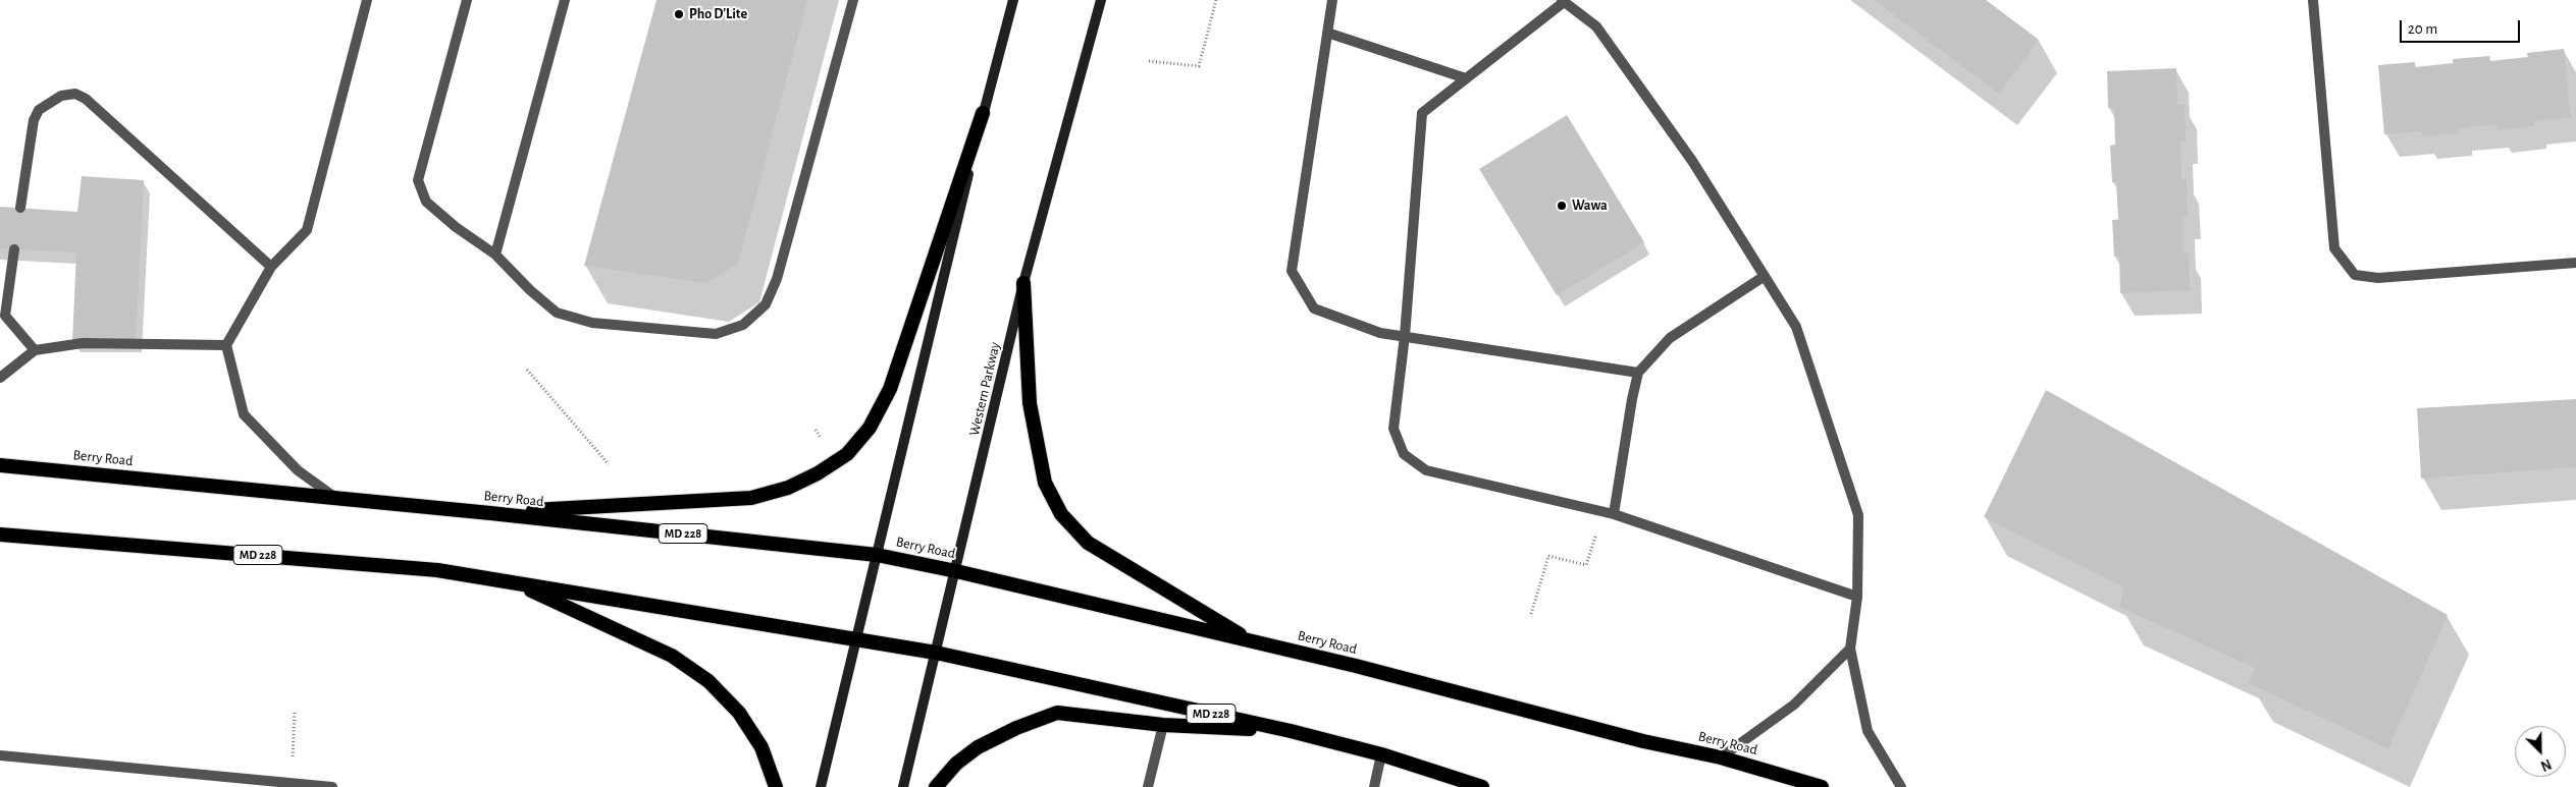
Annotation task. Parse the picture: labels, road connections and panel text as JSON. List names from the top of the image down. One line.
{"streets":{"highway":["Berry Road","MD 228"],"main road":["Western Parkway"]},"crossings":[["Western Parkway","Berry Road"],["Western Parkway","MD 228"]],"places":["Pho D'Lite","Wawa"],"scale_bar":"20 m","north":"bottom right"}
